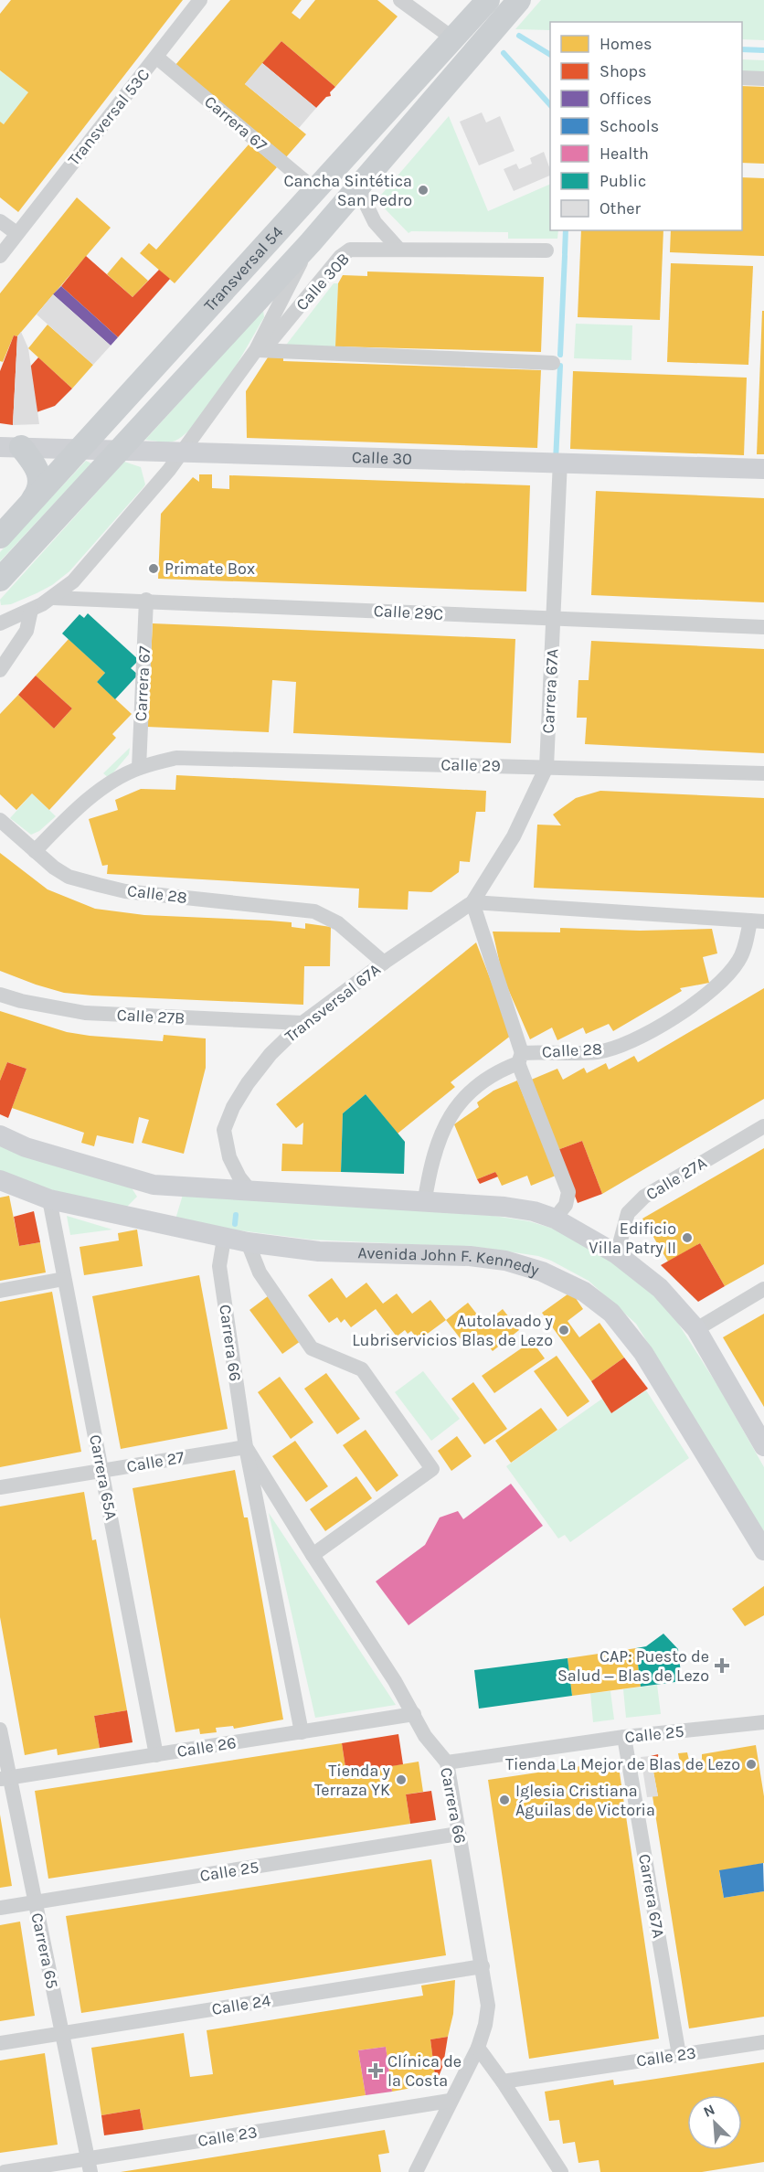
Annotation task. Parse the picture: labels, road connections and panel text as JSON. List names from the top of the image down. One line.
{"streets":{"main road":["Transversal 54"],"street":["Transversal 53C","Carrera 67","Calle 30B","Calle 30","Calle 29C","Carrera 67A","Calle 29","Calle 28","Transversal 67A","Calle 27B","Calle 27A","Avenida John F. Kennedy","Carrera 66","Calle 27","Carrera 65A","Calle 25","Calle 26","Carrera 65","Calle 24","Calle 23"]},"crossings":[["Transversal 53C","Carrera 67"],["Carrera 67","Transversal 54"],["Carrera 67","Calle 29C"],["Carrera 67","Calle 29"],["Transversal 54","Calle 30B"],["Transversal 54","Calle 30"],["Transversal 54","Calle 29C"],["Calle 30","Carrera 67A"],["Calle 29C","Carrera 67A"],["Carrera 67A","Calle 29"],["Carrera 67A","Calle 28"],["Carrera 67A","Transversal 67A"],["Carrera 67A","Calle 25"],["Carrera 67A","Calle 23"],["Calle 29","Calle 28"],["Calle 28","Transversal 67A"],["Transversal 67A","Calle 27B"],["Avenida John F. Kennedy","Carrera 66"],["Avenida John F. Kennedy","Carrera 65A"],["Carrera 66","Calle 27"],["Carrera 66","Calle 25"],["Carrera 66","Calle 26"],["Carrera 66","Calle 24"],["Carrera 66","Calle 23"],["Calle 27","Carrera 65A"],["Carrera 65A","Calle 26"],["Calle 25","Carrera 65"],["Calle 26","Carrera 65"],["Carrera 65","Calle 24"],["Carrera 65","Calle 23"]],"places":{"other":["Cancha Sintética San Pedro","Primate Box","Edificio Villa Patry II","Autolavado y Lubriservicios Blas de Lezo","Tienda La Mejor de Blas de Lezo","Tienda y Terraza YK","Iglesia Cristiana Águilas de Victoria"],"health":["CAP: Puesto de Salud ‒ Blas de Lezo","Clínica de la Costa"]},"legend":["Homes","Shops","Offices","Schools","Health","Public","Other"],"north":"top left"}
